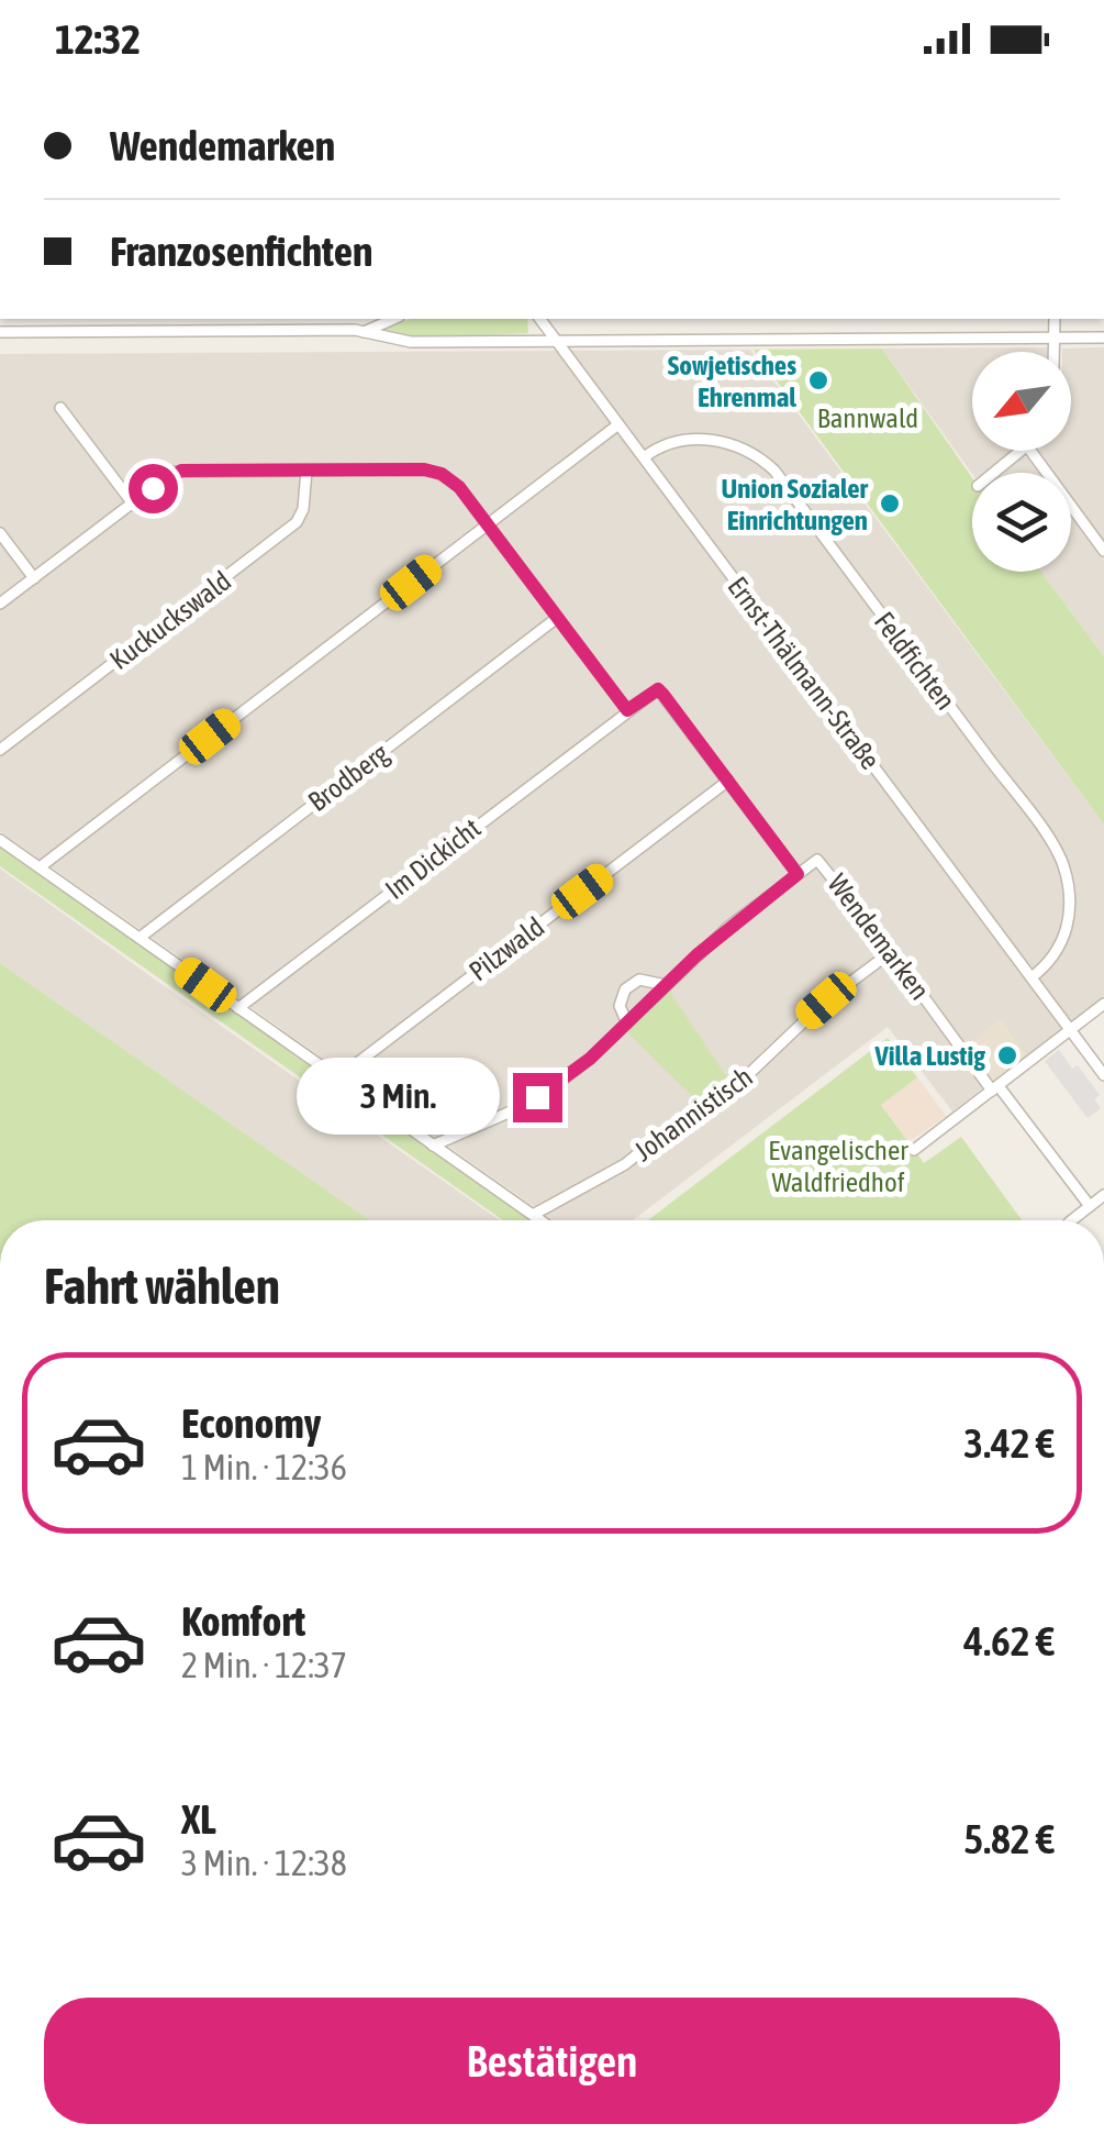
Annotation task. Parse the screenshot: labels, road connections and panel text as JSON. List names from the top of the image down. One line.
{"streets":{"street":["Kuckuckswald","Feldfichten","Ernst-Thälmann-Straße","Brodberg","Im Dickicht","Wendemarken","Pilzwald","Johannistisch"]},"crossings":[["Feldfichten","Ernst-Thälmann-Straße"],["Im Dickicht","Wendemarken"],["Wendemarken","Pilzwald"],["Wendemarken","Johannistisch"]],"parks":["Bannwald","Evangelischer Waldfriedhof"],"places":["Sowjetisches Ehrenmal","Union Sozialer Einrichtungen","Villa Lustig"],"north":"bottom left","page":{"status":"12:32","banner":["Wendemarken","Franzosenfichten"],"bubble":"3 Min.","heading":"Fahrt wählen","list":[{"name":"Economy","note":"1 Min. · 12:36","value":"3.42 €"},{"name":"Komfort","note":"2 Min. · 12:37","value":"4.62 €"},{"name":"XL","note":"3 Min. · 12:38","value":"5.82 €"}],"buttons":"Bestätigen"}}
